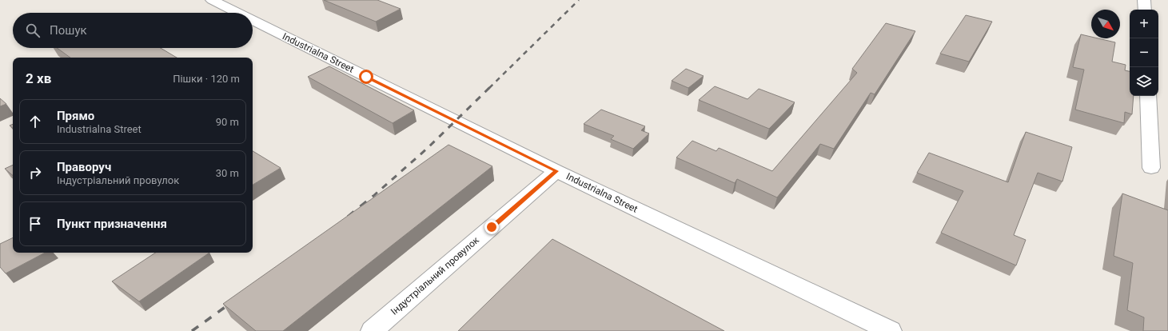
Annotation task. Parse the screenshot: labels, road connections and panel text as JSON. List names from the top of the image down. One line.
{"streets":{"street":["Industrialna Street","Індустріальний провулок"]},"crossings":[["Industrialna Street","Індустріальний провулок"]],"north":"bottom right","page":{"map_buttons":["+","−"],"search":"Пошук","heading":["2 хв","Пішки · 120 m"],"list":[["Прямо","Industrialna Street","90 m"],["Праворуч","Індустріальний провулок","30 m"],"Пункт призначення"]}}
